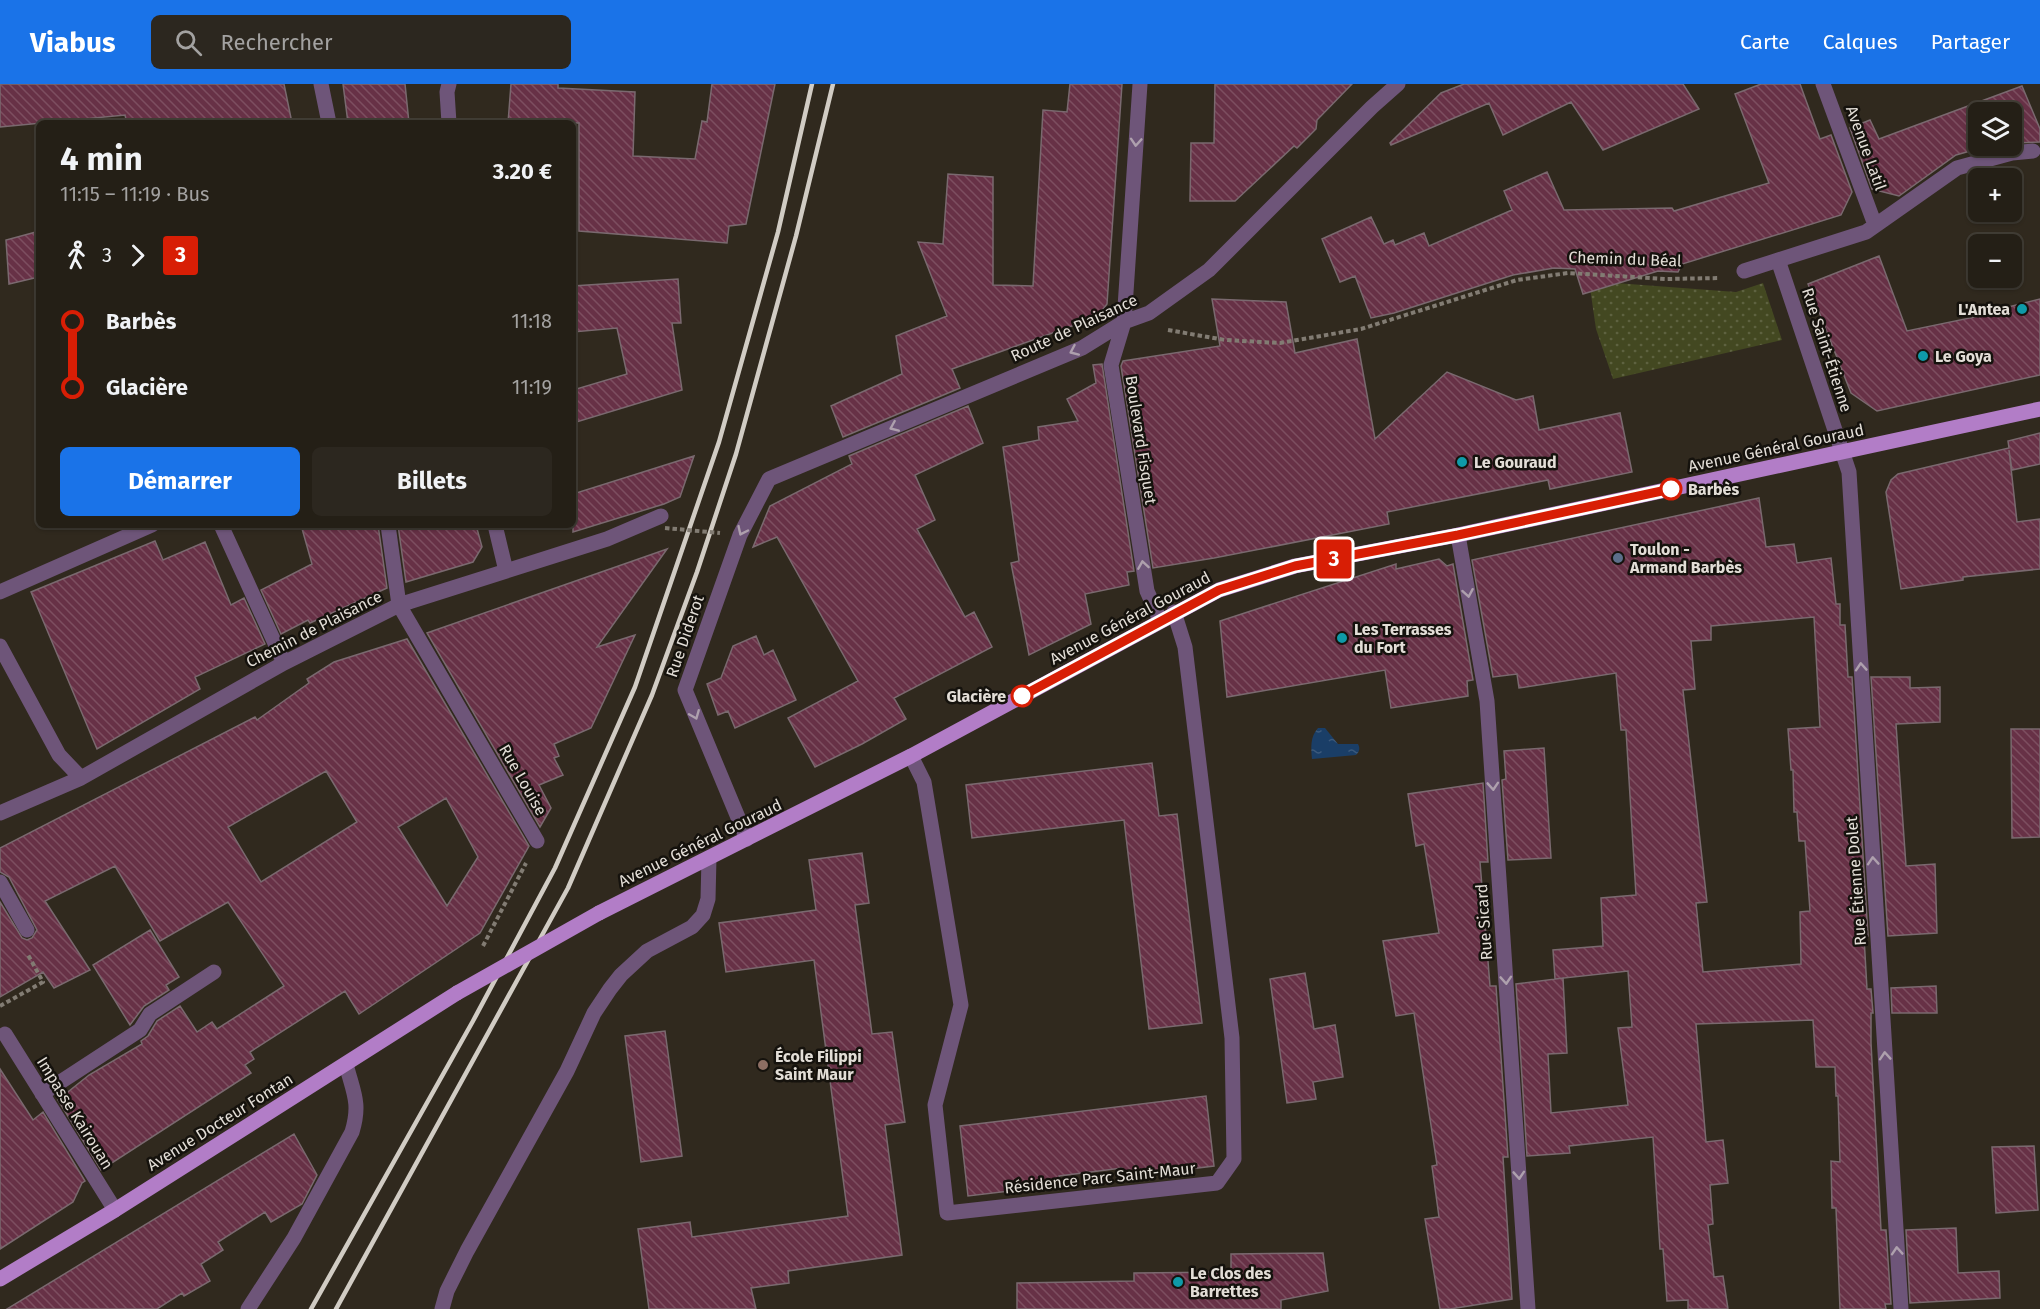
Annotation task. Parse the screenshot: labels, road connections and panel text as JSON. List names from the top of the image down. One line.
{"streets":{"main road":["Avenue Général Gouraud","Avenue Docteur Fontan"],"street":["Avenue Latil","Route de Plaisance","Rue Saint-Étienne","Boulevard Fisquet","Chemin de Plaisance","Rue Diderot","Rue Louise","Rue Étienne Dolet","Rue Sicard","Impasse Kairouan","Résidence Parc Saint-Maur"],"path":["Chemin du Béal"]},"crossings":[["Chemin du Béal","Route de Plaisance"],["Chemin du Béal","Boulevard Fisquet"],["Route de Plaisance","Boulevard Fisquet"],["Route de Plaisance","Rue Diderot"],["Rue Saint-Étienne","Avenue Général Gouraud"],["Rue Saint-Étienne","Rue Étienne Dolet"],["Boulevard Fisquet","Avenue Général Gouraud"],["Avenue Général Gouraud","Rue Diderot"],["Avenue Général Gouraud","Rue Étienne Dolet"],["Avenue Général Gouraud","Rue Sicard"],["Avenue Général Gouraud","Avenue Docteur Fontan"],["Avenue Général Gouraud","Résidence Parc Saint-Maur"],["Chemin de Plaisance","Rue Louise"],["Impasse Kairouan","Avenue Docteur Fontan"]],"one_way":["Route de Plaisance","Rue Diderot","Rue Étienne Dolet","Rue Sicard"],"places":["L'Antea","Le Goya","Le Gouraud","Barbès","Toulon - Armand Barbès","Les Terrasses du Fort","Glacière","École Filippi Saint Maur","Le Clos des Barrettes"],"lines":["bus line 3"],"page":{"header":"Viabus","search":"Rechercher","nav":["Carte","Calques","Partager"],"on_map":"3","map_buttons":["+","−"],"heading":["4 min","11:15 – 11:19 · Bus","3.20 €"],"legs":["3","3"],"list":[{"name":"Barbès","value":"11:18"},{"name":"Glacière","value":"11:19"}],"buttons":["Démarrer","Billets"]}}
